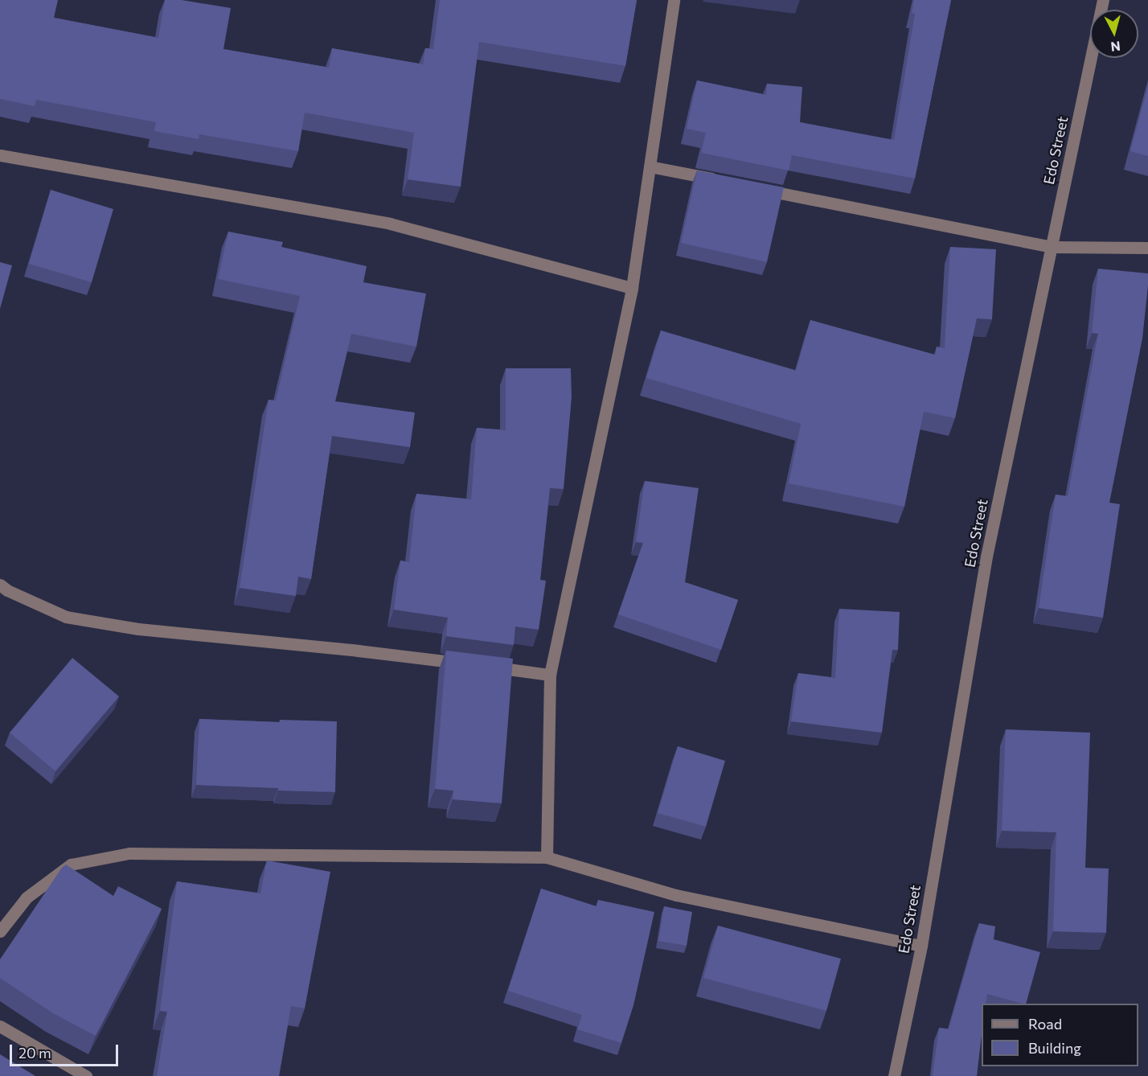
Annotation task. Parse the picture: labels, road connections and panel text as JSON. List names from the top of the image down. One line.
{"streets":{"street":["Edo Street"]},"legend":["Road","Building"],"scale_bar":"20 m","north":"bottom"}
